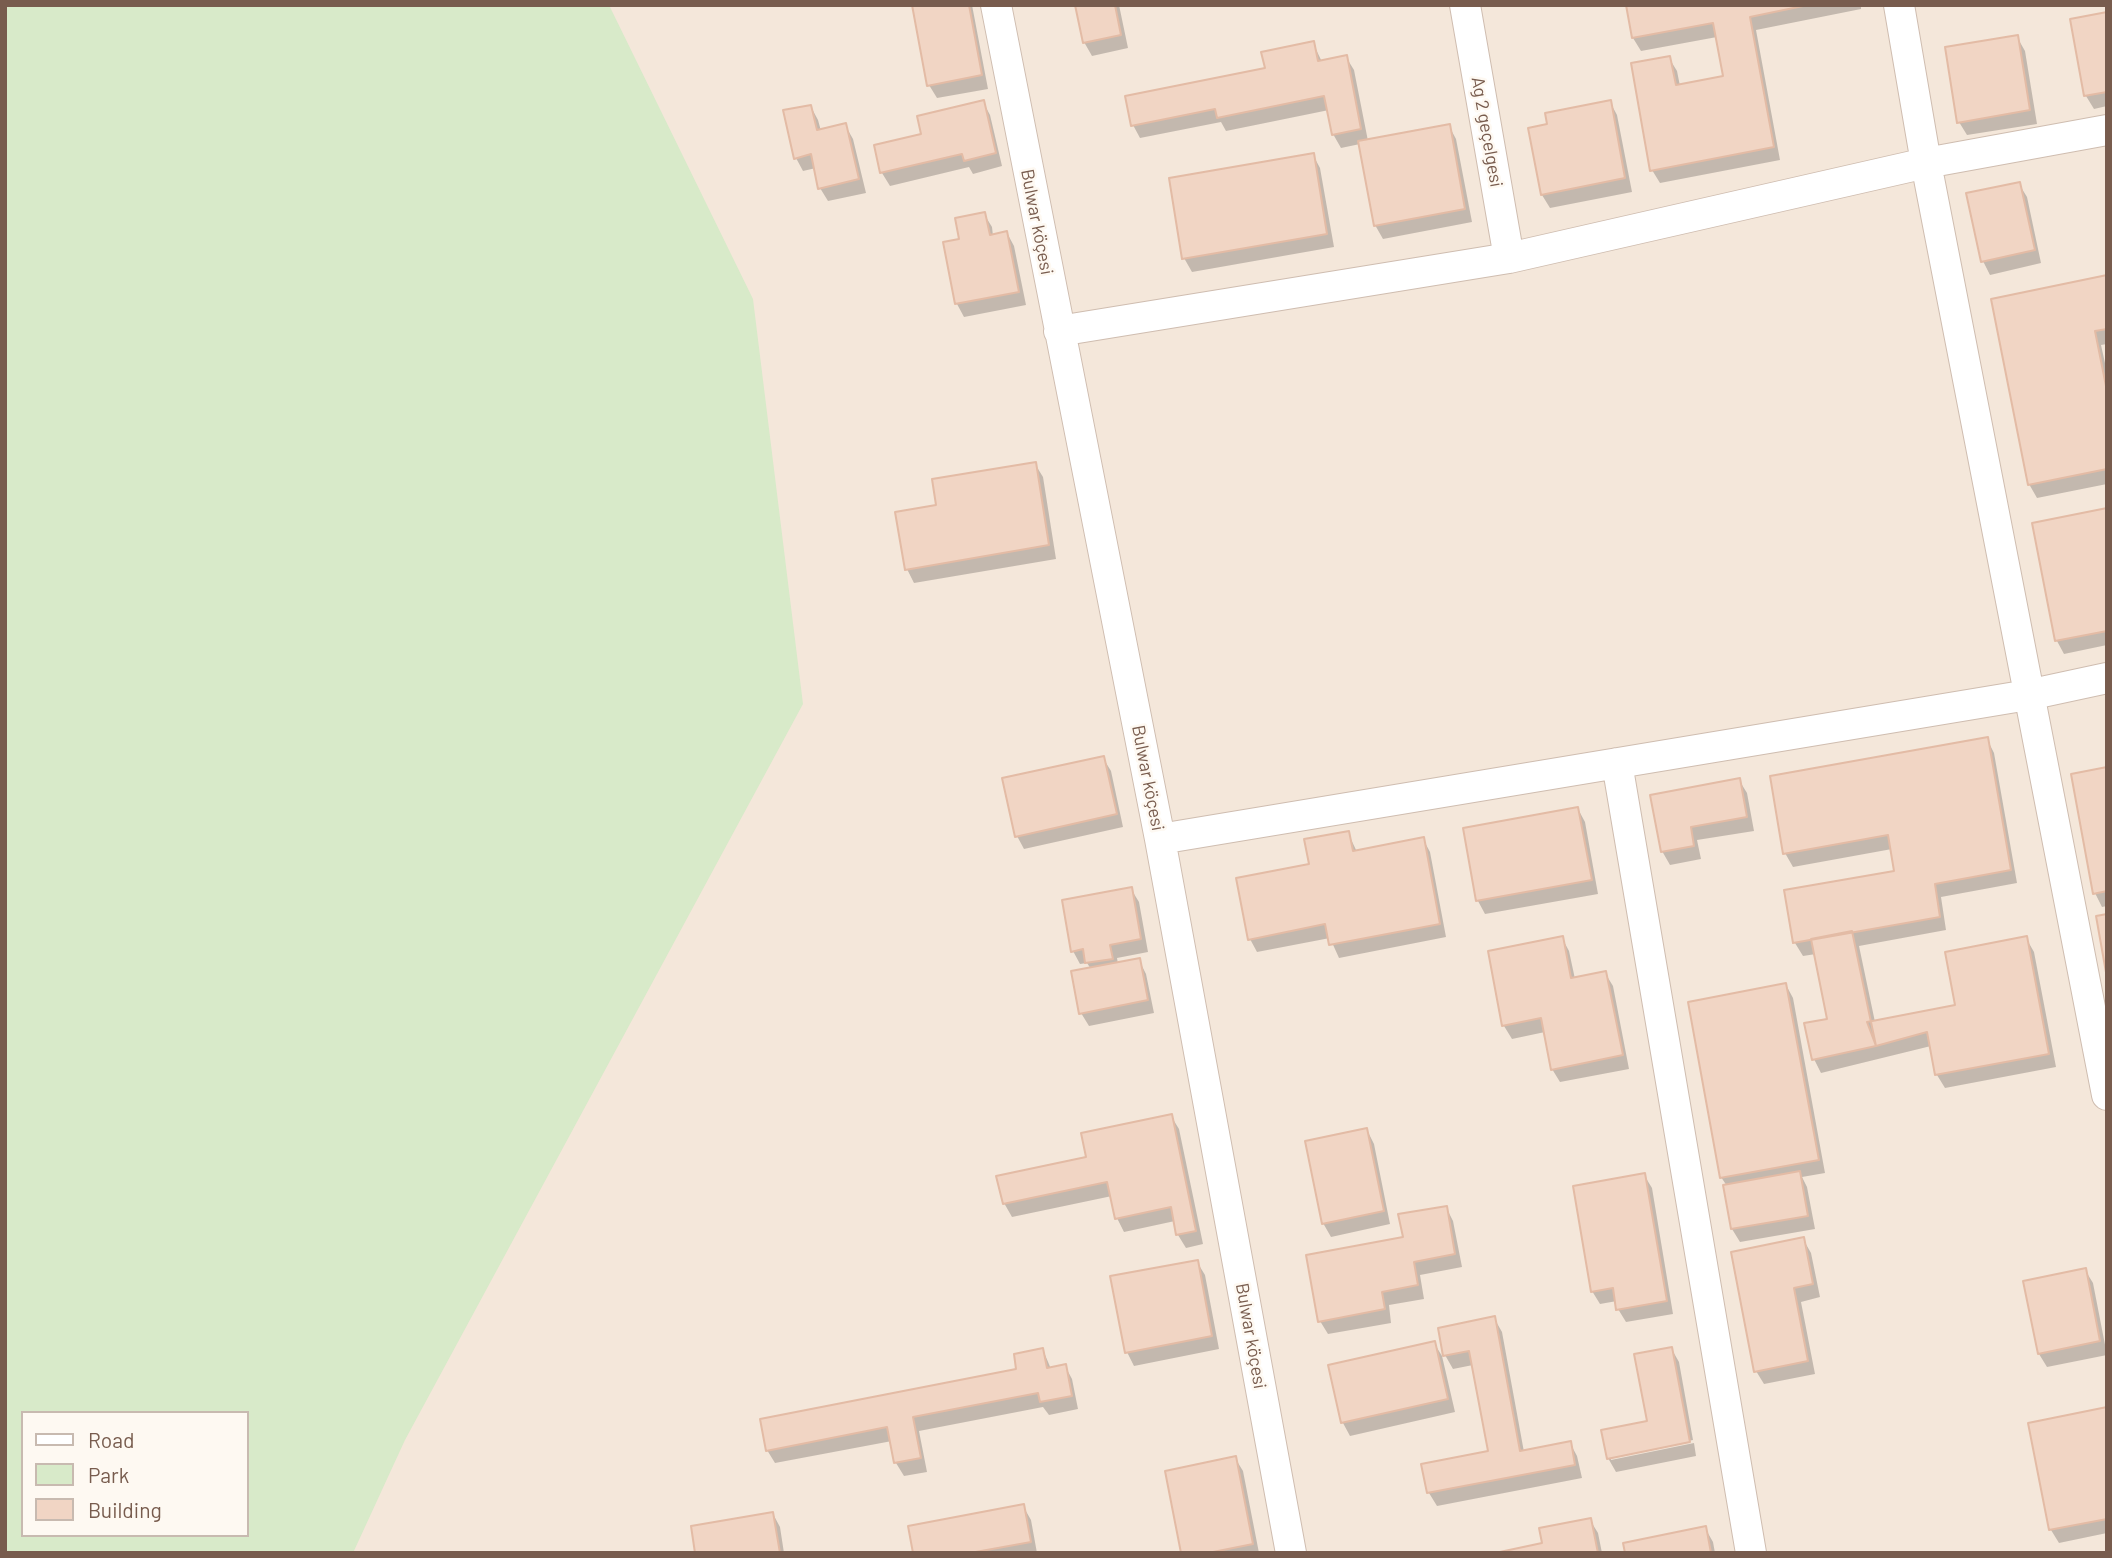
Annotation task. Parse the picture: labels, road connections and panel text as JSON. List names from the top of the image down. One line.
{"streets":{"street":["Ag 2 geçelgesi","Bulwar köçesi"]},"legend":["Road","Park","Building"]}
